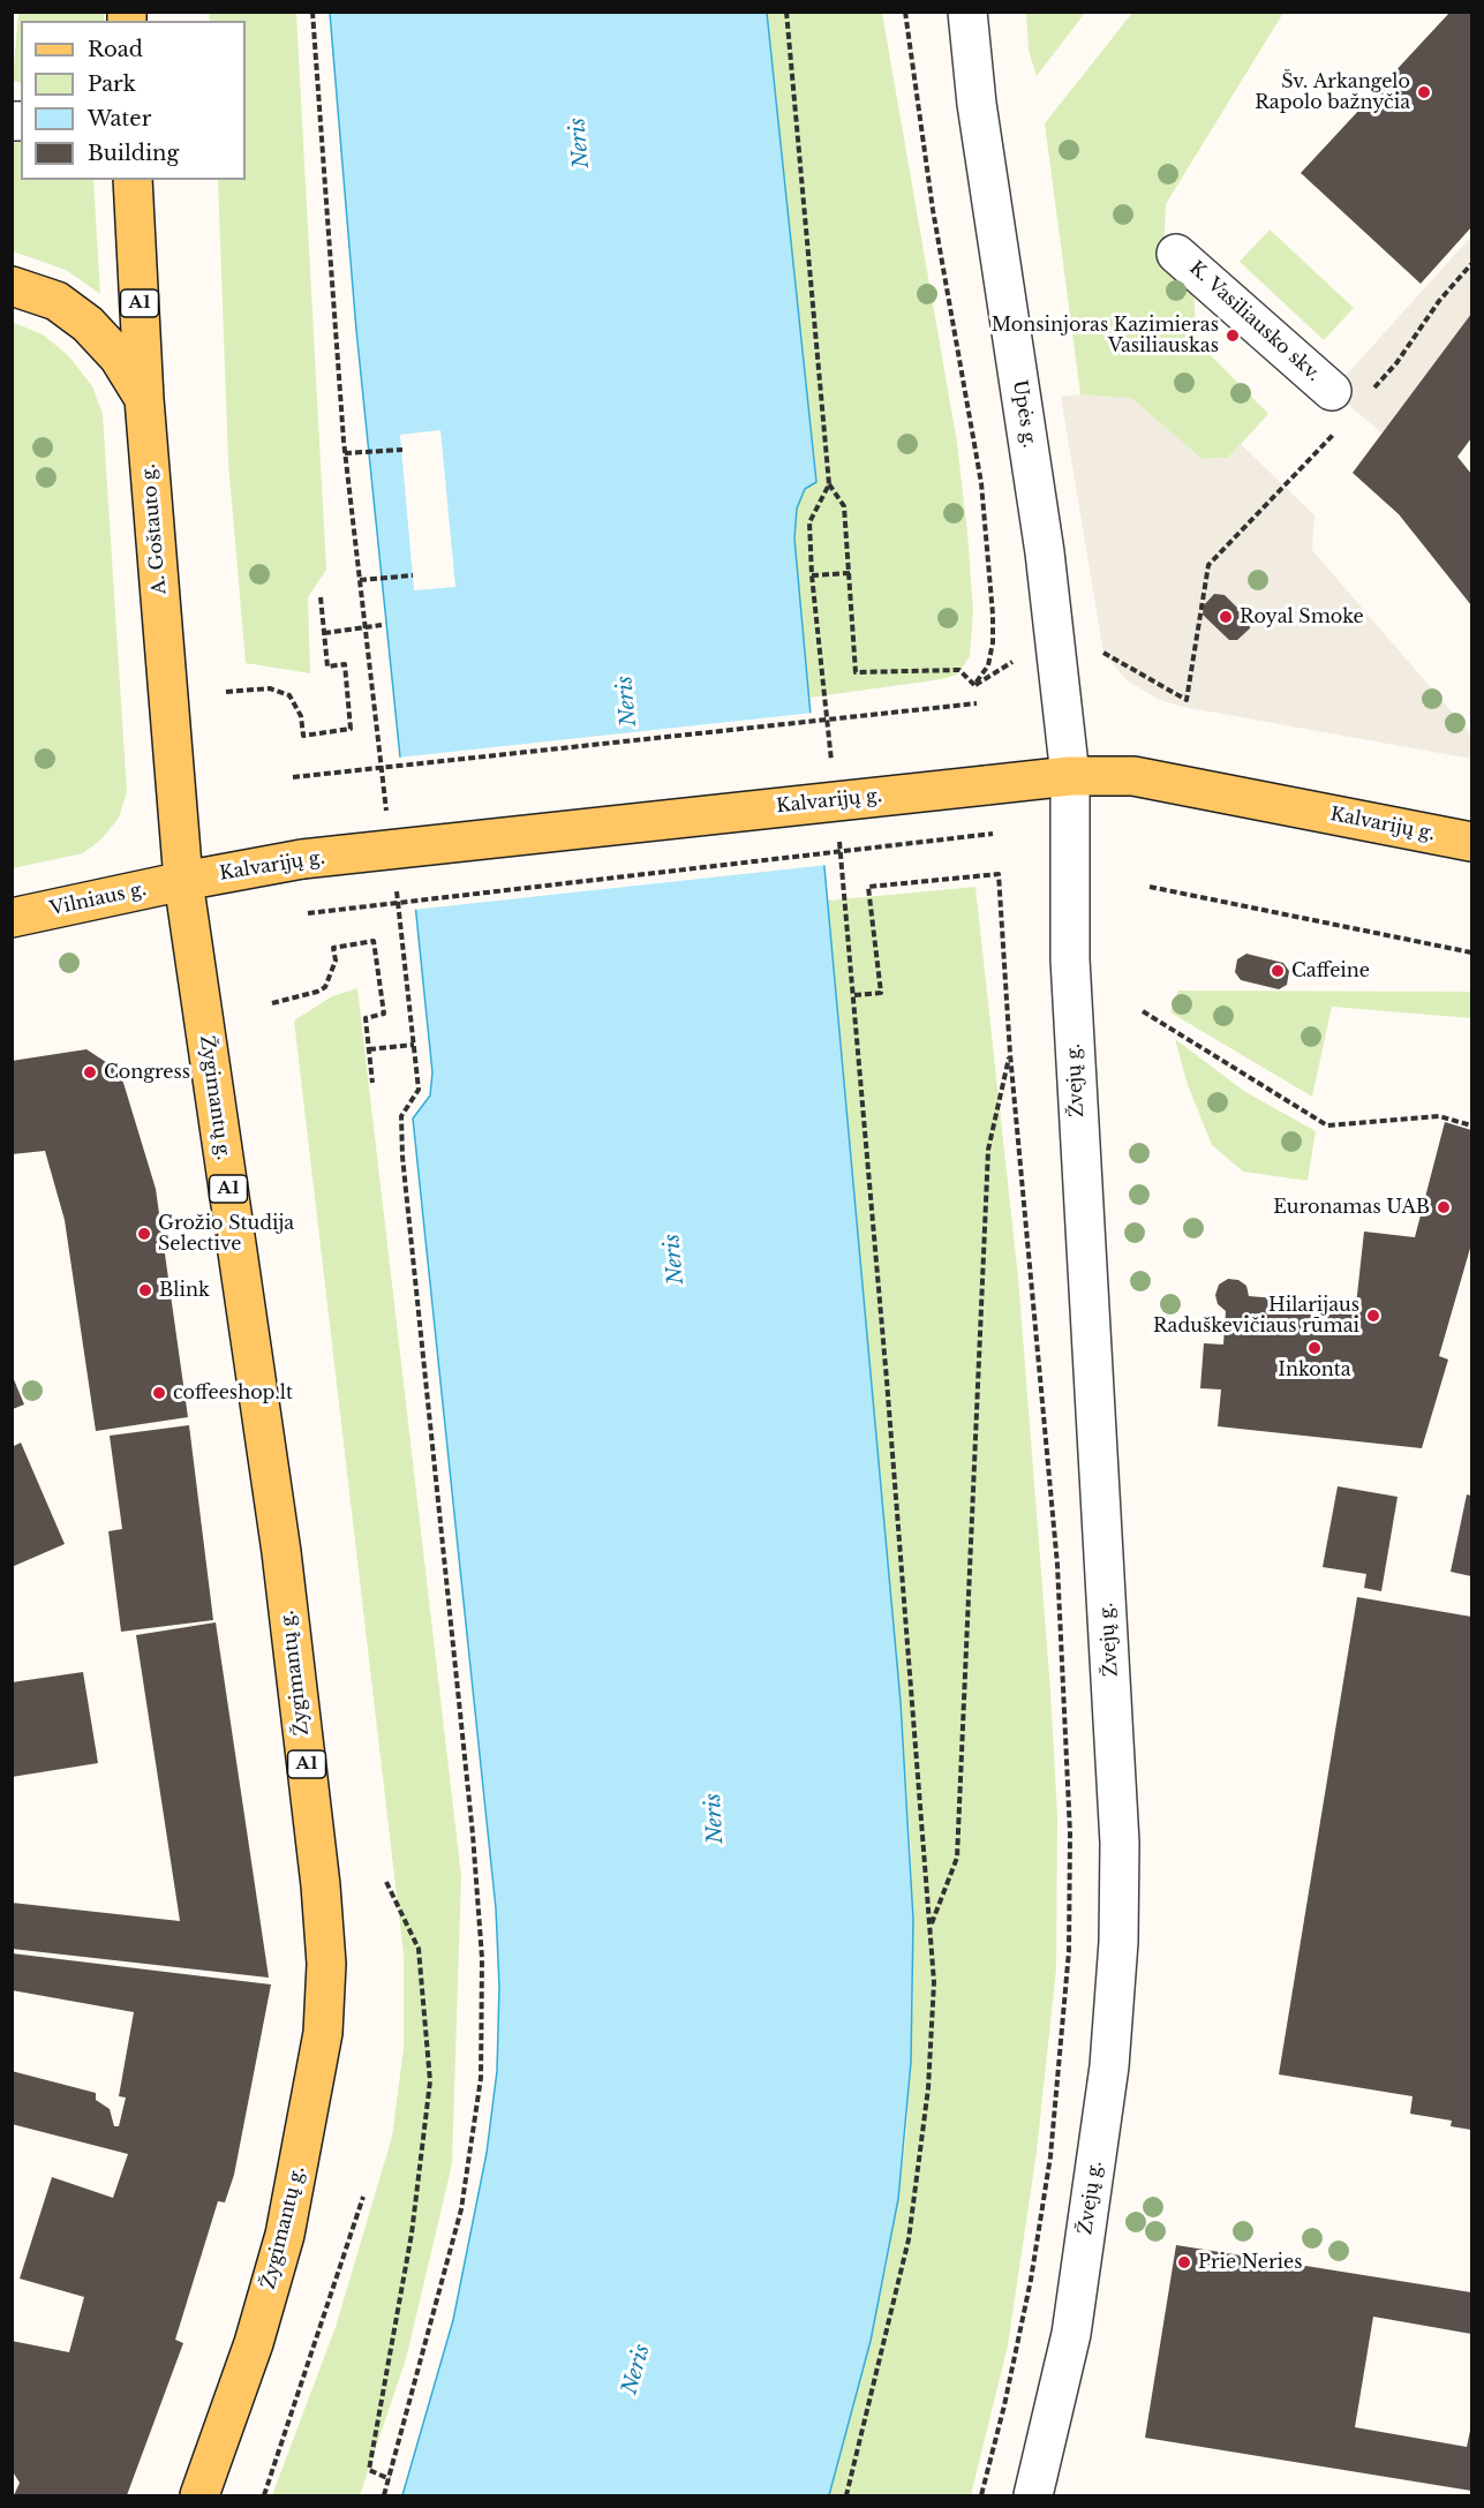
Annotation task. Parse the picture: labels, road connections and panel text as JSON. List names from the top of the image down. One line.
{"streets":{"main road":["A1","A. Goštauto g.","Kalvarijų g.","Vilniaus g.","Žygimantų g."],"street":["K. Vasiliausko skv.","Upės g.","Žvejų g."]},"crossings":[["Upės g.","Kalvarijų g."],["Upės g.","Žvejų g."],["A. Goštauto g.","Kalvarijų g."],["A. Goštauto g.","Vilniaus g."],["A. Goštauto g.","Žygimantų g."],["Kalvarijų g.","Vilniaus g."],["Kalvarijų g.","Žvejų g."],["Kalvarijų g.","Žygimantų g."],["Vilniaus g.","Žygimantų g."]],"water":["Neris"],"places":["Šv. Arkangelo Rapolo bažnyčia","Monsinjoras Kazimieras Vasiliauskas","Royal Smoke","Caffeine","Congress","Euronamas UAB","Grožio Studija Selective","Blink","Hilarijaus Raduškevičiaus rūmai","Inkonta","coffeeshop.lt","Prie Neries"],"legend":["Road","Park","Water","Building"]}
